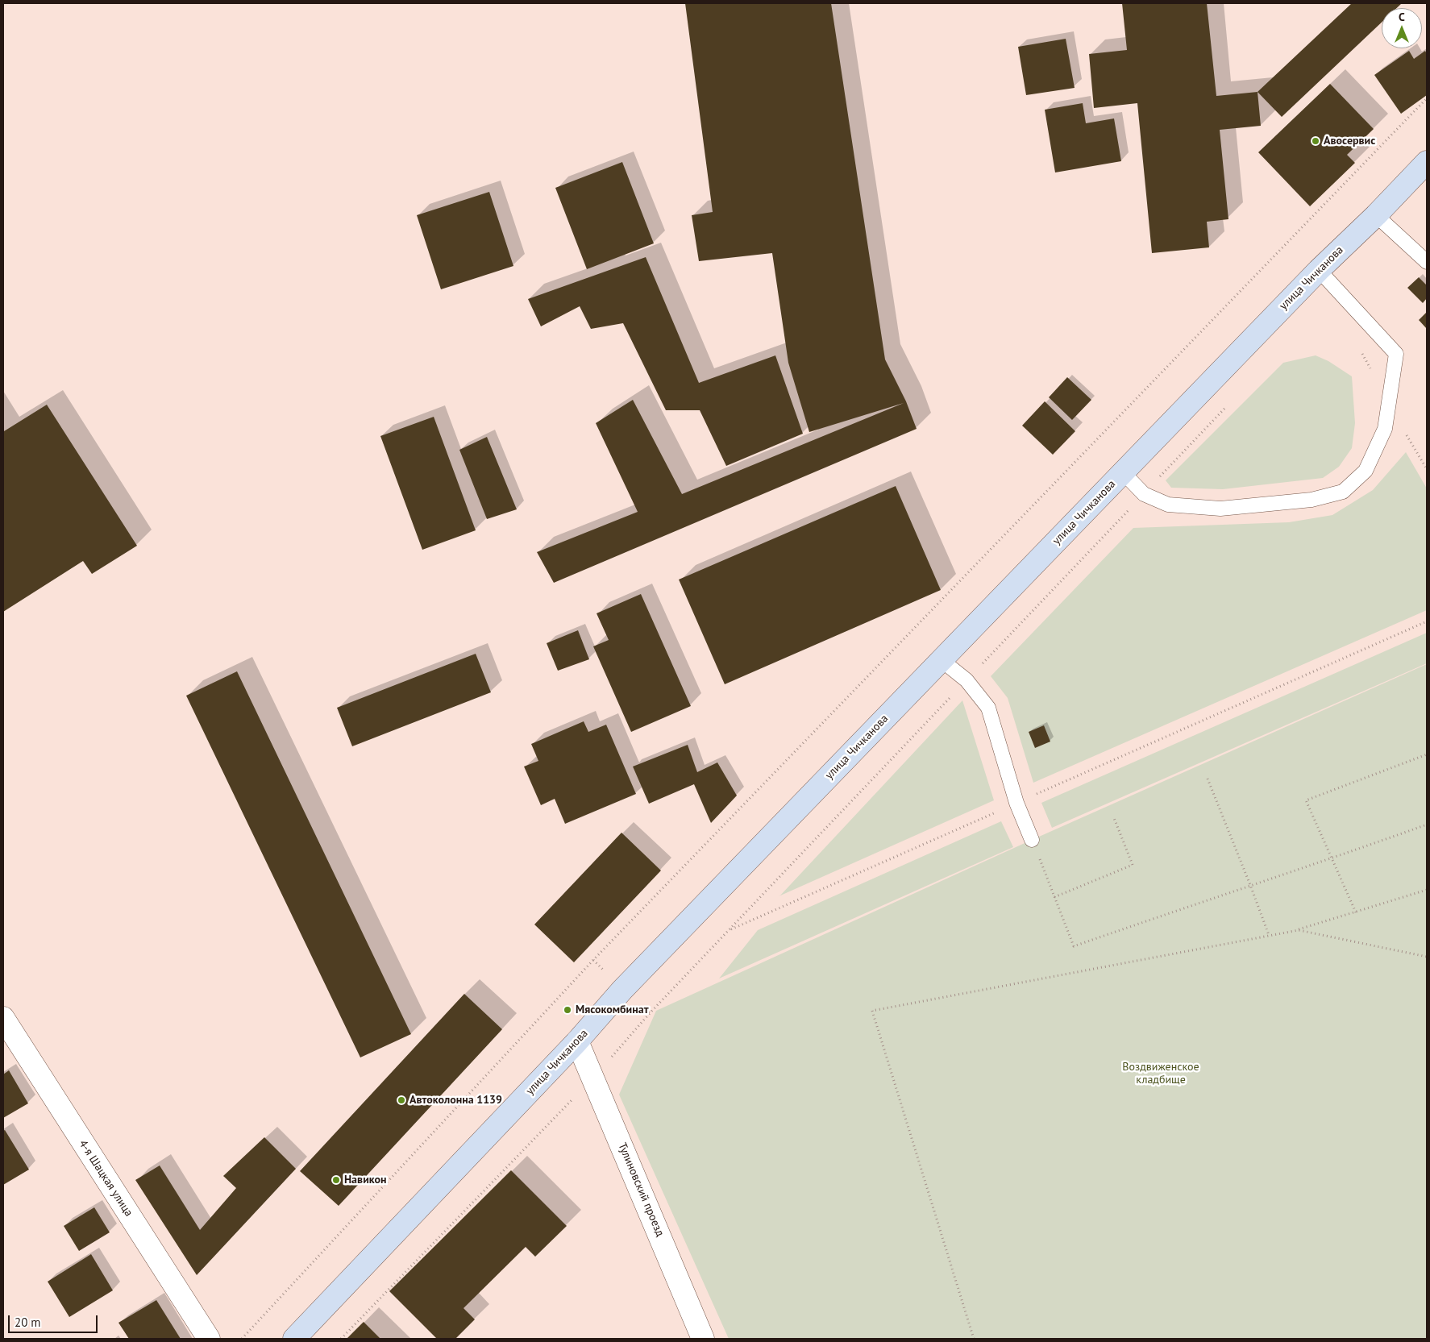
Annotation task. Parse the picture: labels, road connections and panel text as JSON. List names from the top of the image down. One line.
{"streets":{"main road":["улица Чичканова"],"street":["4-я Шацкая улица","Тулиновский проезд"]},"crossings":[["улица Чичканова","Тулиновский проезд"]],"parks":["Воздвиженское кладбище"],"places":["Авосервис","Мясокомбинат","Автоколонна 1139","Навикон"],"scale_bar":"20 m","north":"top"}
